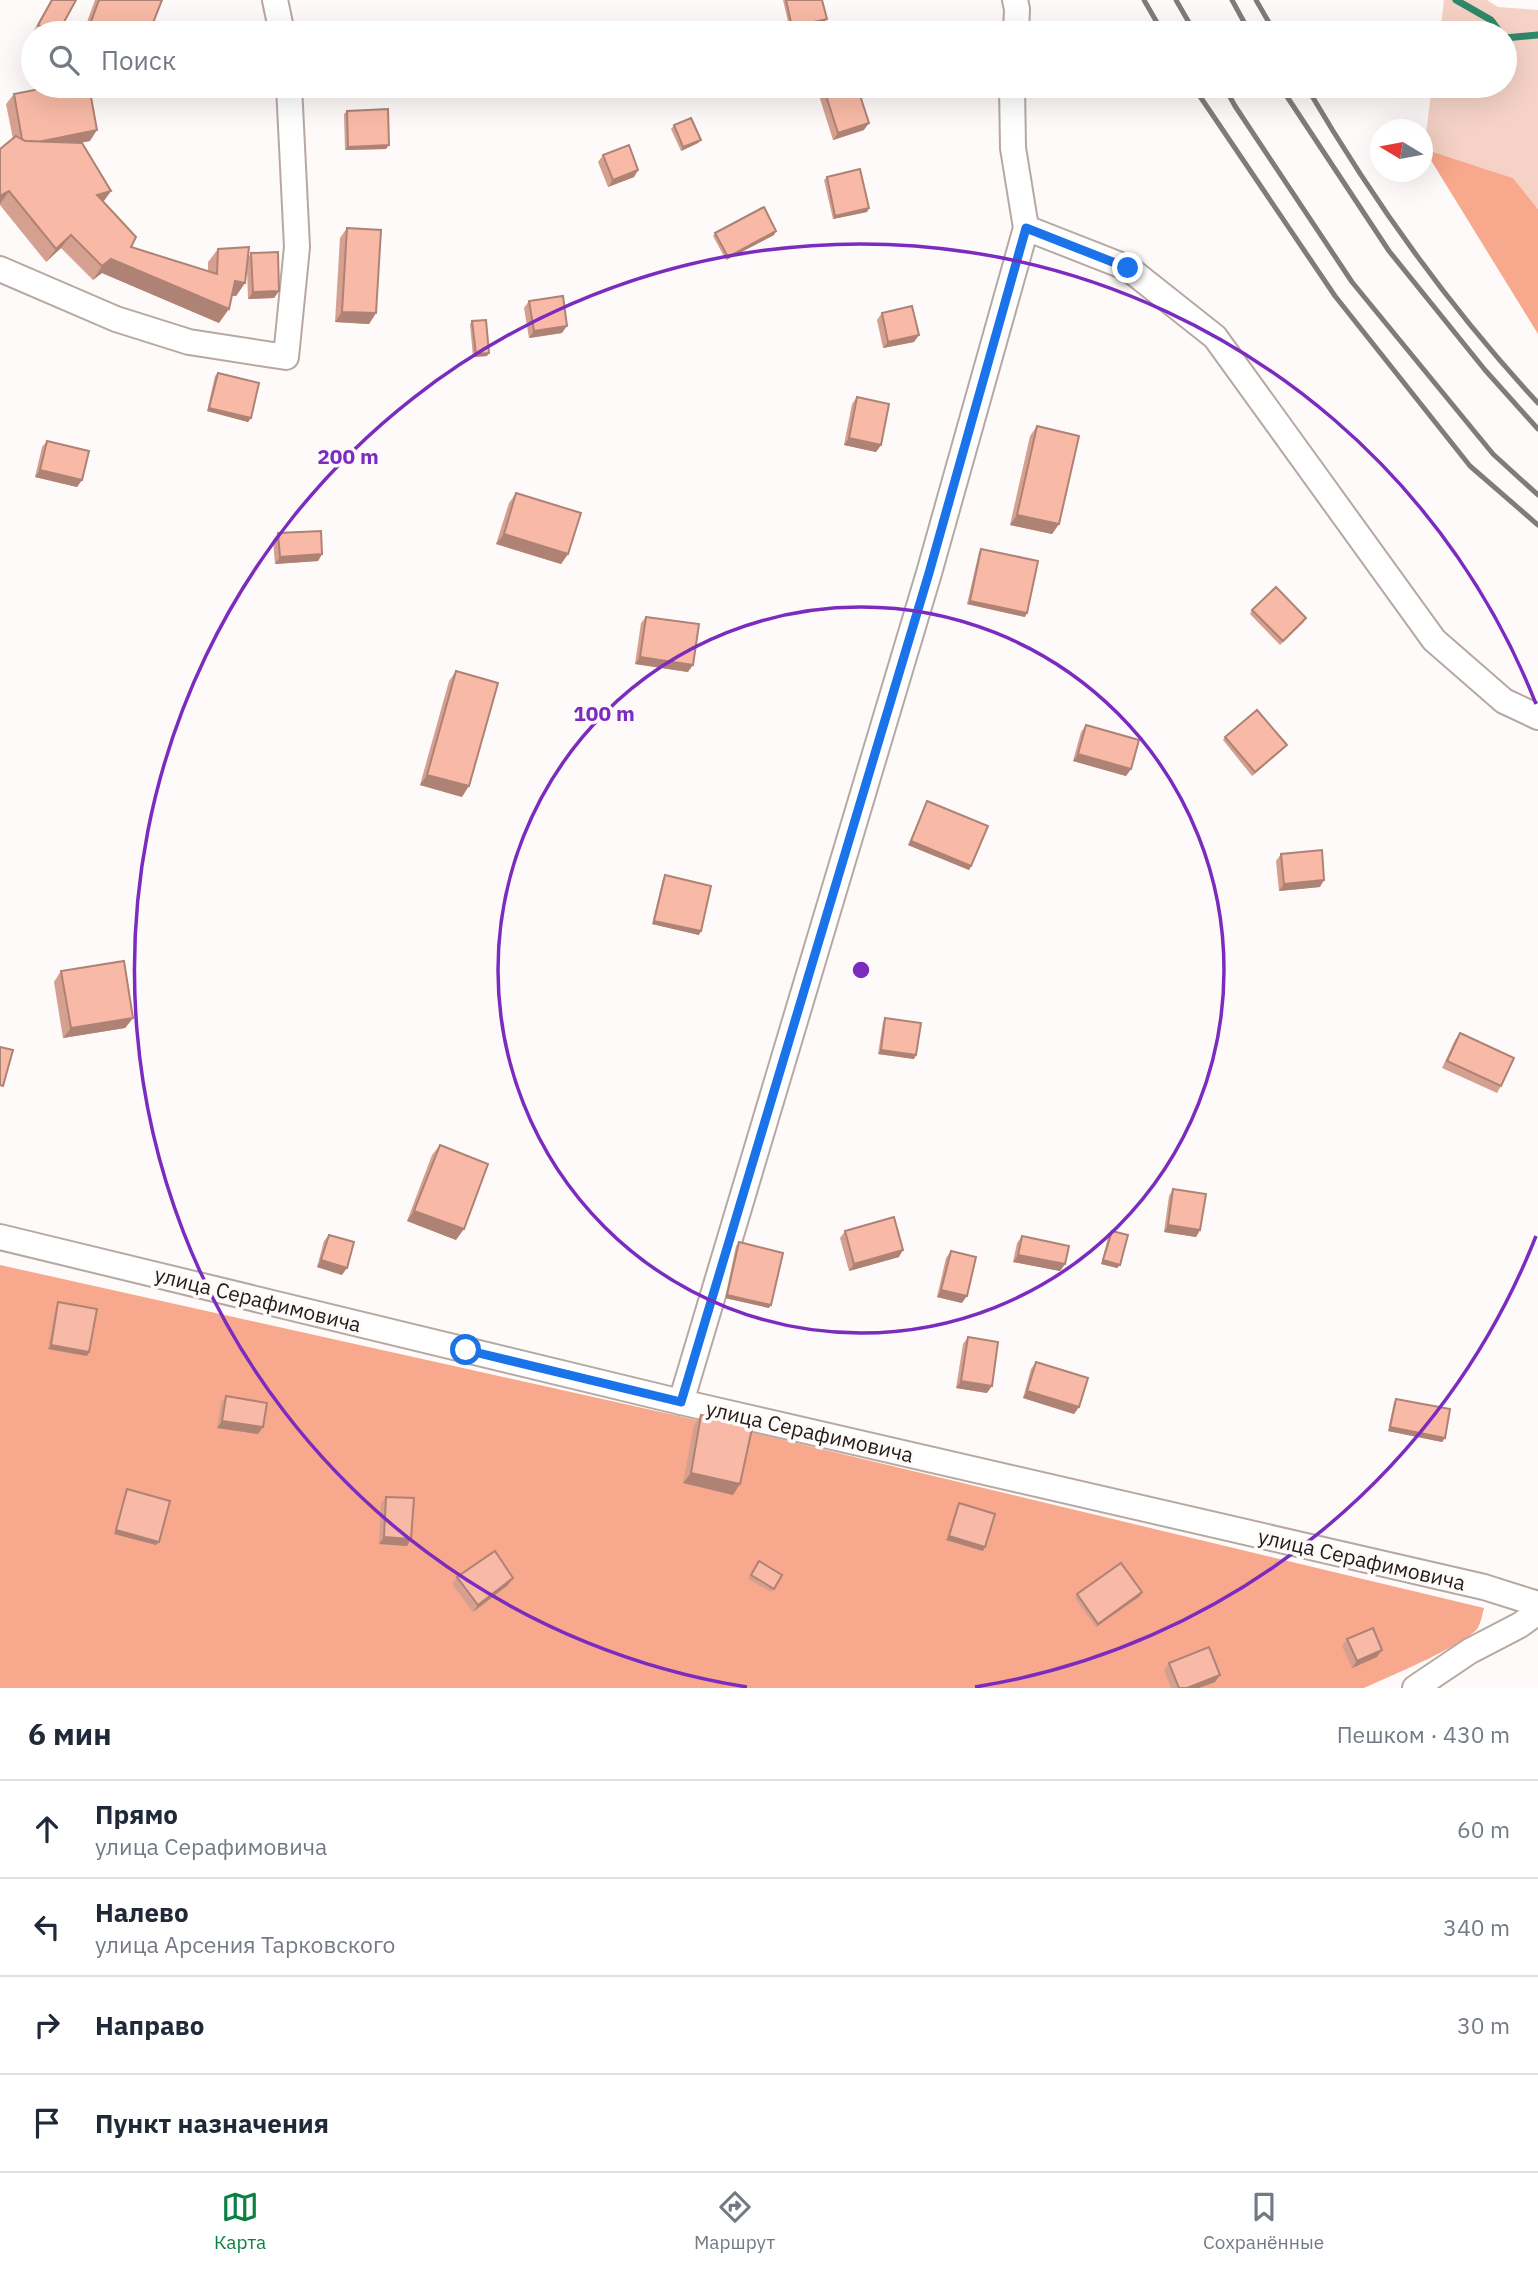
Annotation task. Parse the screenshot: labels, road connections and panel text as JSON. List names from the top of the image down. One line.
{"streets":{"street":["улица Серафимовича"]},"north":"left","page":{"search":"Поиск","heading":["6 мин","Пешком · 430 m"],"list":[["Прямо","улица Серафимовича","60 m"],["Налево","улица Арсения Тарковского","340 m"],["Направо","30 m"],"Пункт назначения"],"nav":["Карта","Маршрут","Сохранённые"]},"rings":["200 m","100 m"]}
